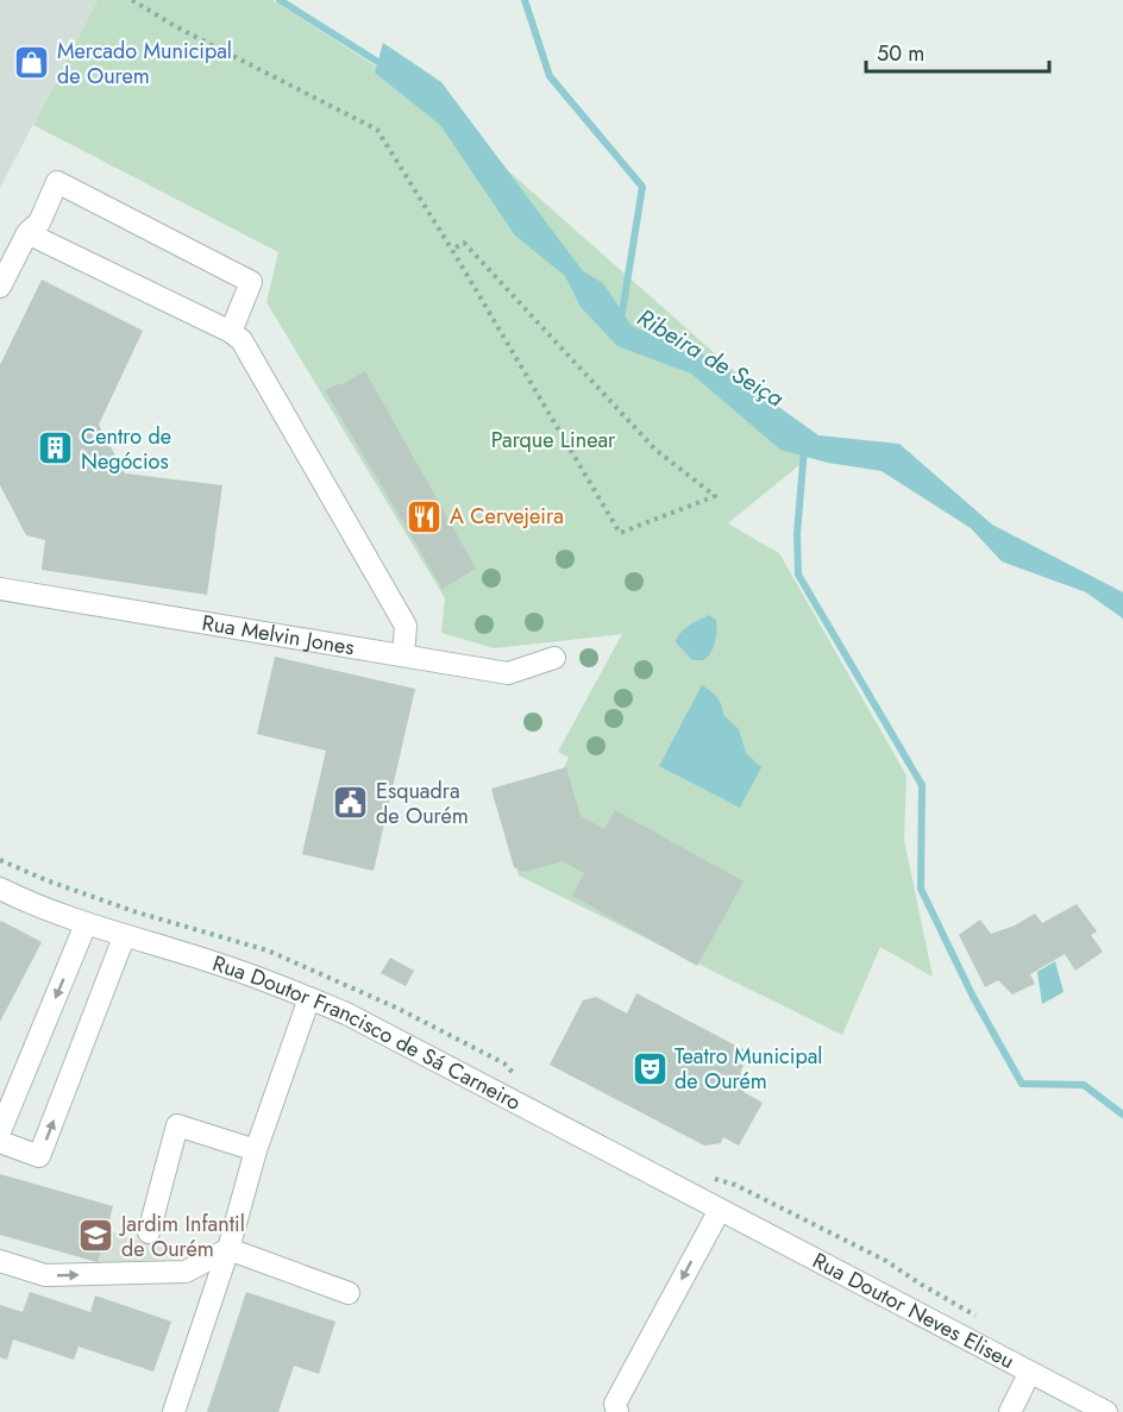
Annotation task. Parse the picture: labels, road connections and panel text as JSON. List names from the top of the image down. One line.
{"streets":{"street":["Rua Melvin Jones","Rua Doutor Francisco de Sá Carneiro","Rua Doutor Neves Eliseu"]},"crossings":[["Rua Doutor Francisco de Sá Carneiro","Rua Doutor Neves Eliseu"]],"water":["Ribeira de Seiça"],"parks":["Parque Linear"],"places":{"shop":["Mercado Municipal de Ourem"],"building":["Centro de Negócios"],"restaurant":["A Cervejeira"],"public building":["Esquadra de Ourém"],"theatre":["Teatro Municipal de Ourém"],"school or university":["Jardim Infantil de Ourém"]},"scale_bar":"50 m"}
